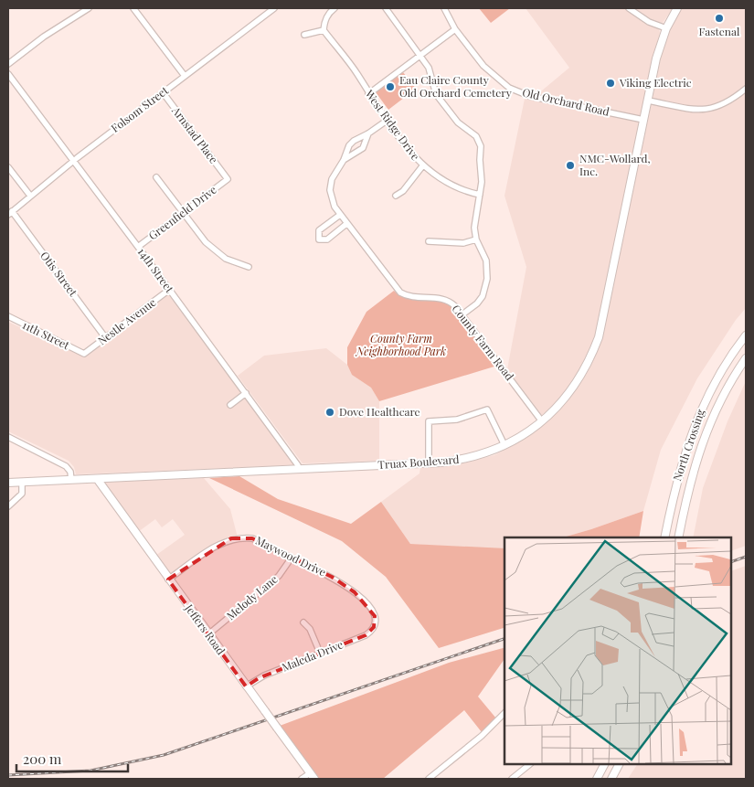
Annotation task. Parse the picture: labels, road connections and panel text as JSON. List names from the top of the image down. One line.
{"streets":{"main road":["North Crossing","Truax Boulevard","Jeffers Road"],"street":["Old Orchard Road","Folsom Street","West Ridge Drive","Arnstad Place","Greenfield Drive","14th Street","Otis Street","Nestle Avenue","11th Street","County Farm Road","Maywood Drive","Melody Lane","Maleda Drive"]},"crossings":[["Old Orchard Road","Truax Boulevard"],["Folsom Street","Arnstad Place"],["Folsom Street","14th Street"],["Folsom Street","Otis Street"],["West Ridge Drive","County Farm Road"],["Arnstad Place","Greenfield Drive"],["Greenfield Drive","14th Street"],["14th Street","Nestle Avenue"],["14th Street","Truax Boulevard"],["Otis Street","Nestle Avenue"],["Nestle Avenue","11th Street"],["County Farm Road","Truax Boulevard"],["Truax Boulevard","Jeffers Road"],["Maywood Drive","Melody Lane"],["Maywood Drive","Jeffers Road"],["Maywood Drive","Maleda Drive"],["Melody Lane","Jeffers Road"],["Jeffers Road","Maleda Drive"]],"parks":["County Farm Neighborhood Park"],"places":["Fastenal","Viking Electric","Eau Claire County Old Orchard Cemetery","NMC-Wollard, Inc.","Dove Healthcare"],"scale_bar":"200 m"}
